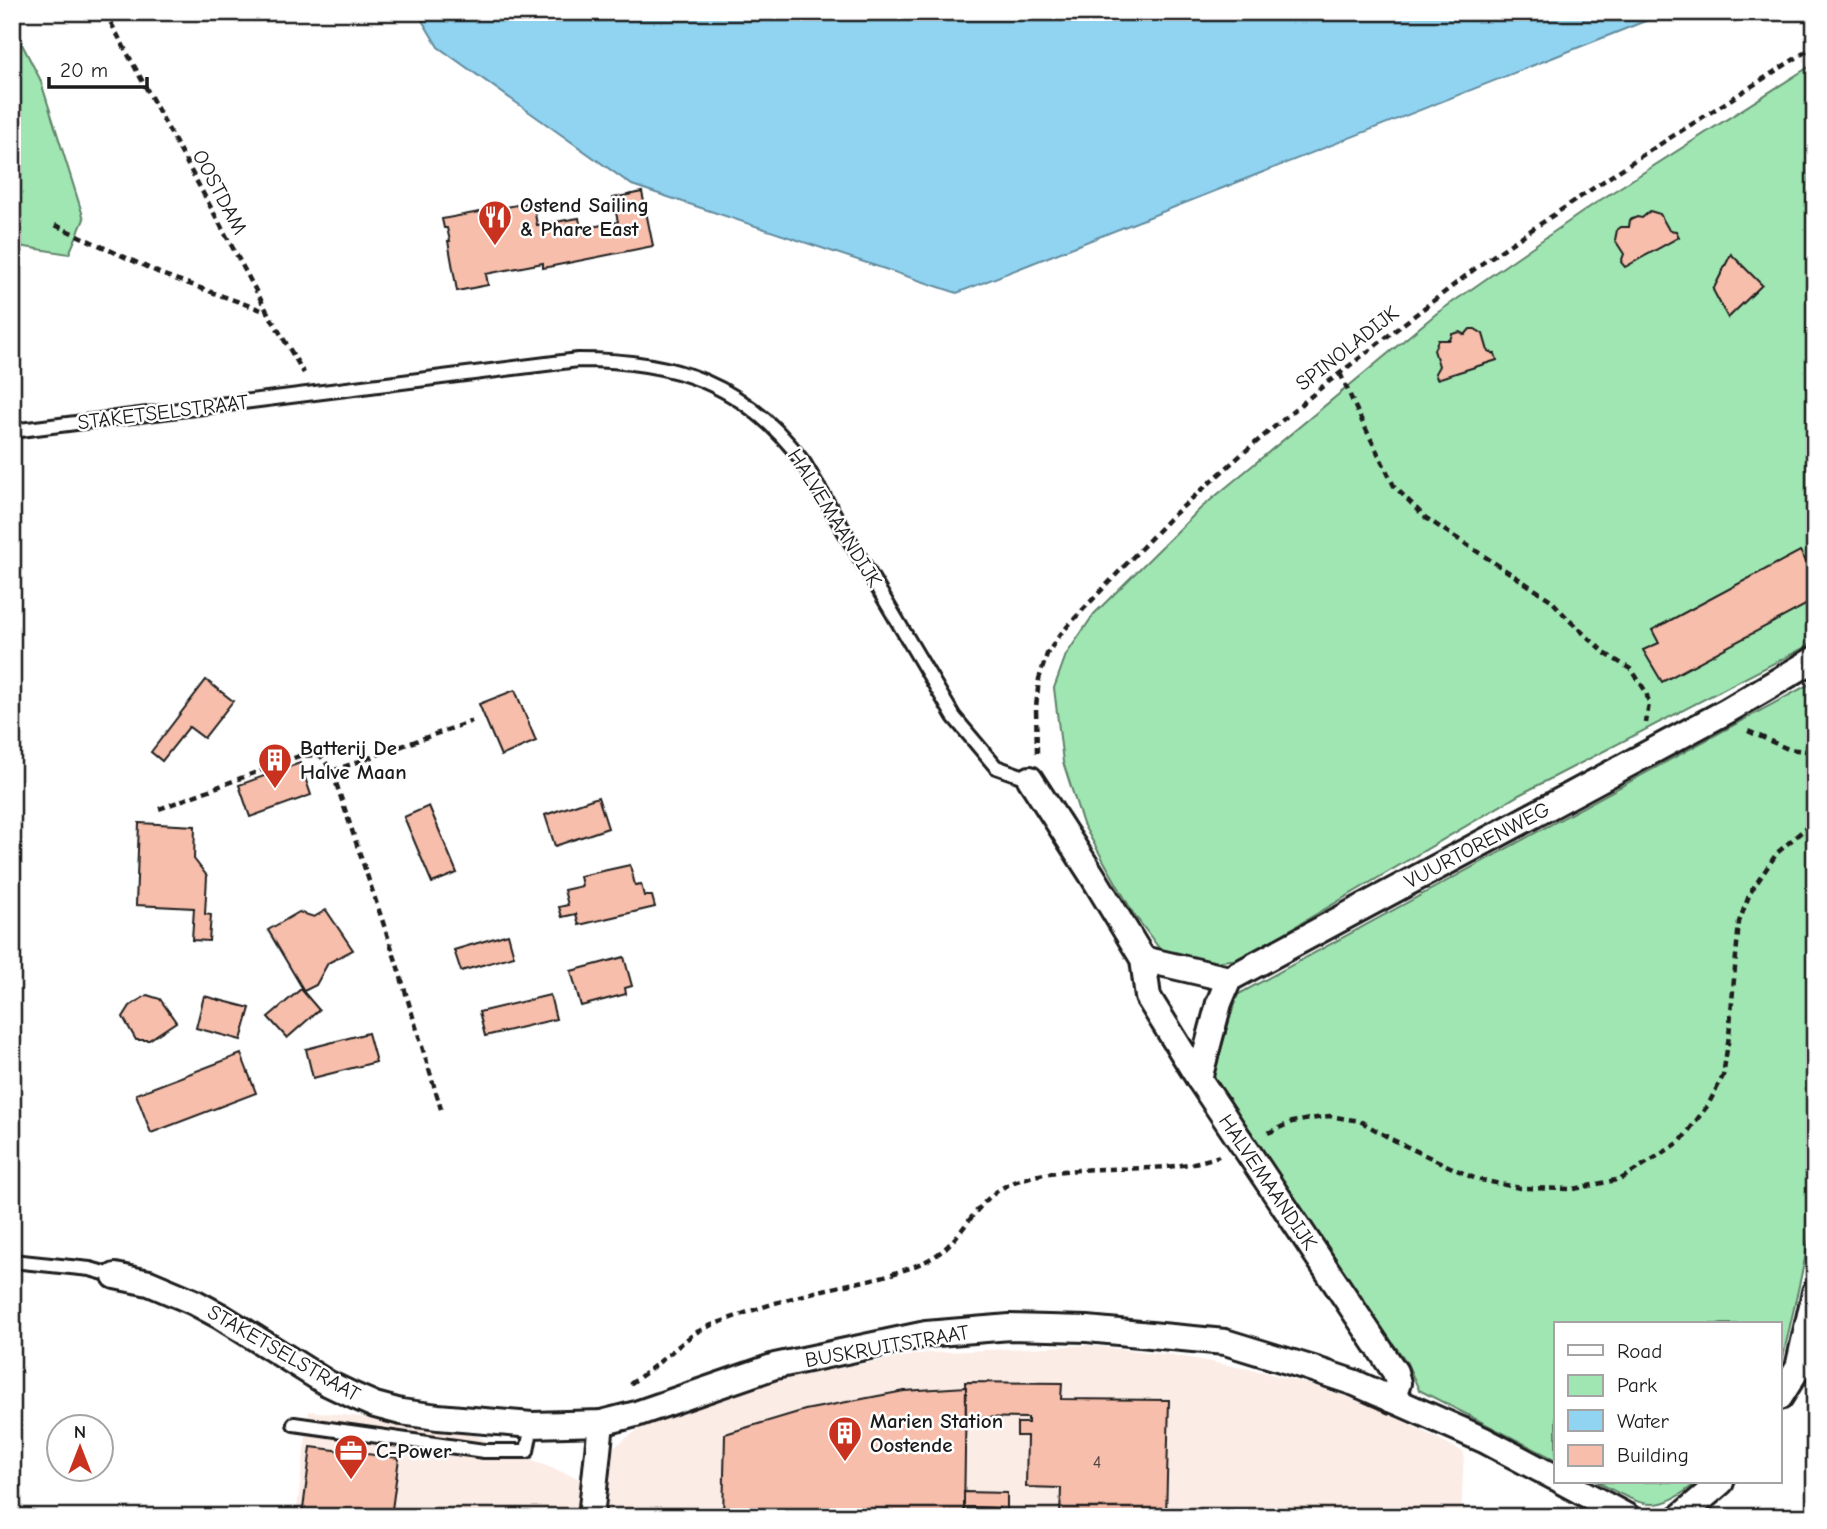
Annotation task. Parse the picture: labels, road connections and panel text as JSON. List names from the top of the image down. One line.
{"streets":{"street":["STAKETSELSTRAAT","HALVEMAANDIJK","VUURTORENWEG","BUSKRUITSTRAAT"],"path":["OOSTDAM","SPINOLADIJK"]},"crossings":[["OOSTDAM","STAKETSELSTRAAT"],["OOSTDAM","HALVEMAANDIJK"],["SPINOLADIJK","HALVEMAANDIJK"],["STAKETSELSTRAAT","HALVEMAANDIJK"],["STAKETSELSTRAAT","BUSKRUITSTRAAT"],["HALVEMAANDIJK","BUSKRUITSTRAAT"]],"places":{"restaurant":["Ostend Sailing & Phare East"],"building":["Batterij De Halve Maan","Marien Station Oostende"],"office":["C-Power"]},"house_numbers":["4"],"legend":["Road","Park","Water","Building"],"scale_bar":"20 m","north":"top"}
